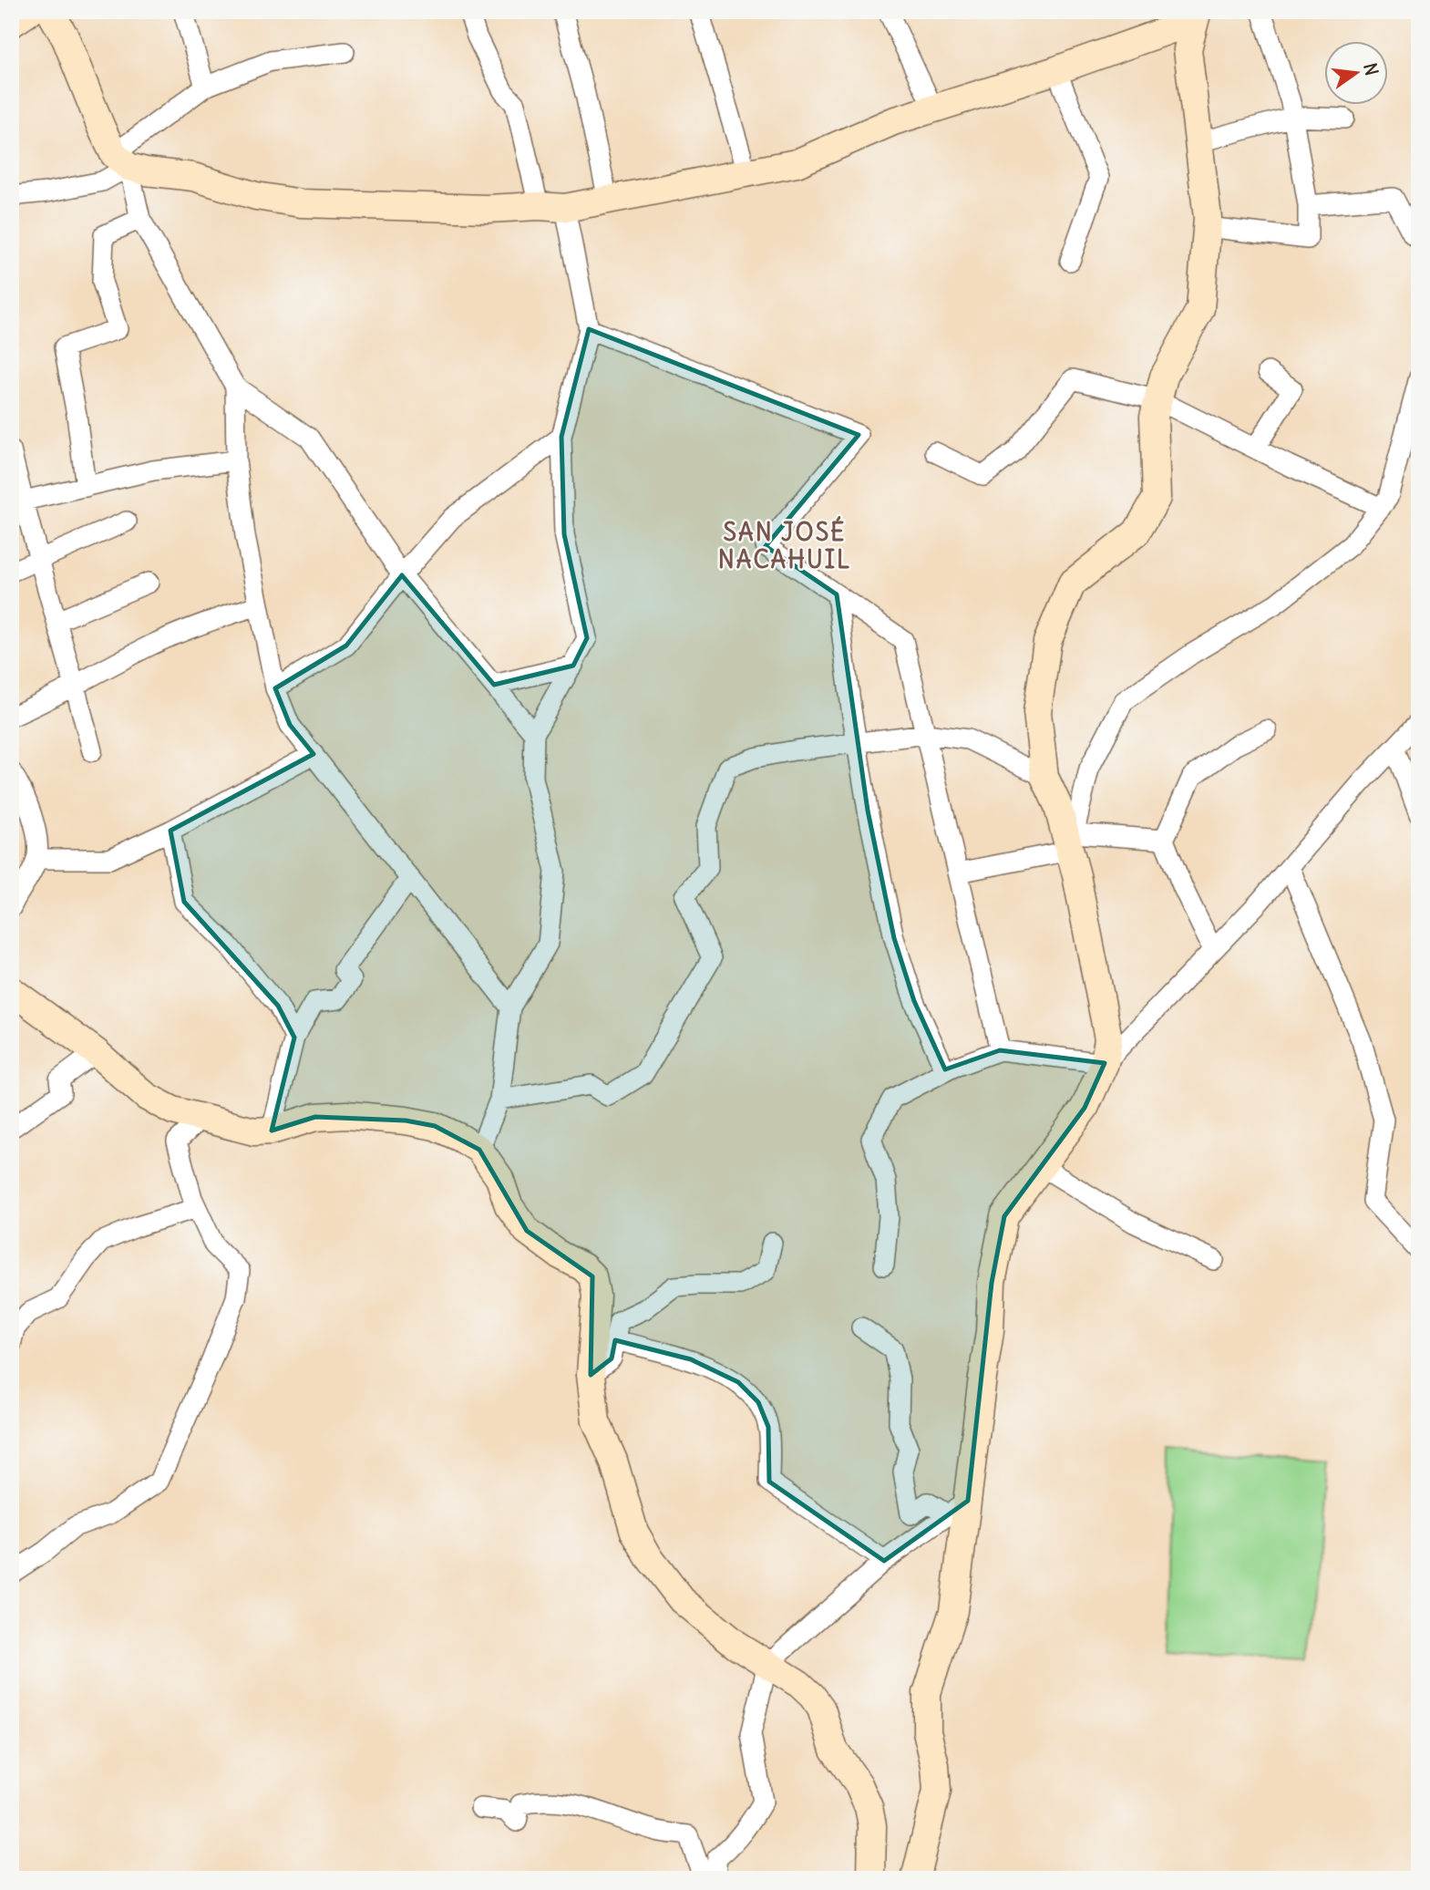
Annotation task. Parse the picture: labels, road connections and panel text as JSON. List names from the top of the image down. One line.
{"districts":["SAN JOSÉ NACAHUIL"],"north":"right"}
